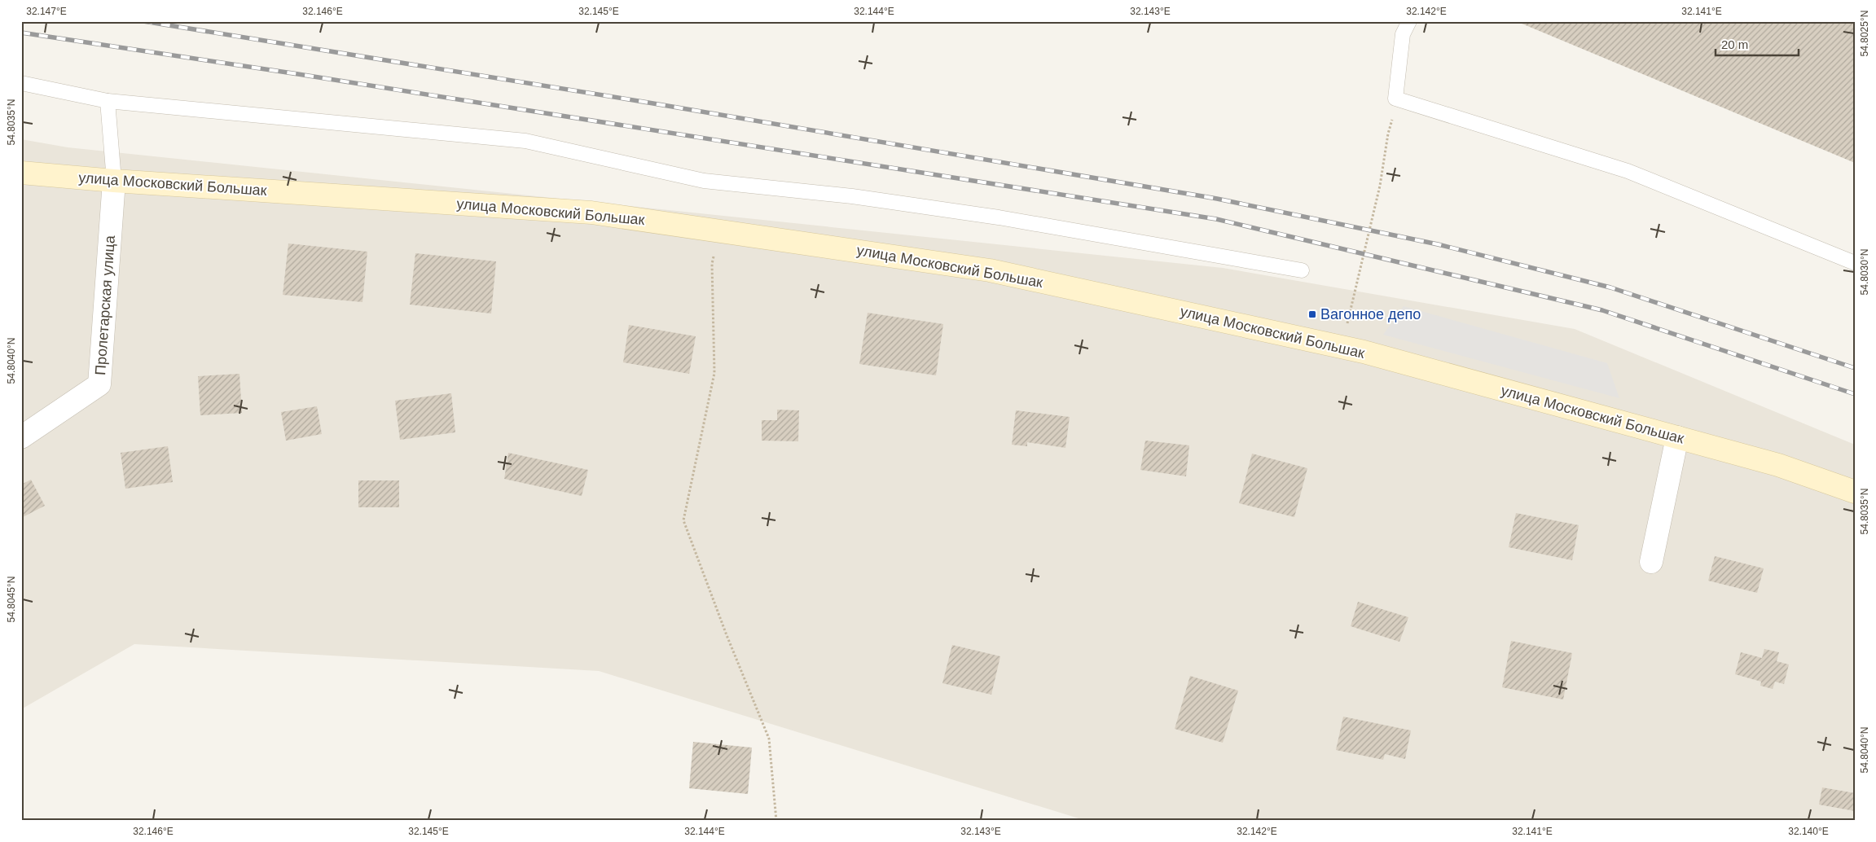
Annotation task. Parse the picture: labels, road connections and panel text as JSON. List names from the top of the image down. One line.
{"streets":{"street":["улица Московский Большак","Пролетарская улица"]},"crossings":[["улица Московский Большак","Пролетарская улица"]],"places":{"transit":["Вагонное депо"]},"scale_bar":"20 m","coordinates":["32.147°E","32.146°E","32.145°E","32.144°E","32.143°E","32.142°E","32.141°E","54.8025°N","54.8035°N","54.8030°N","54.8040°N","54.8045°N","32.140°E"]}
